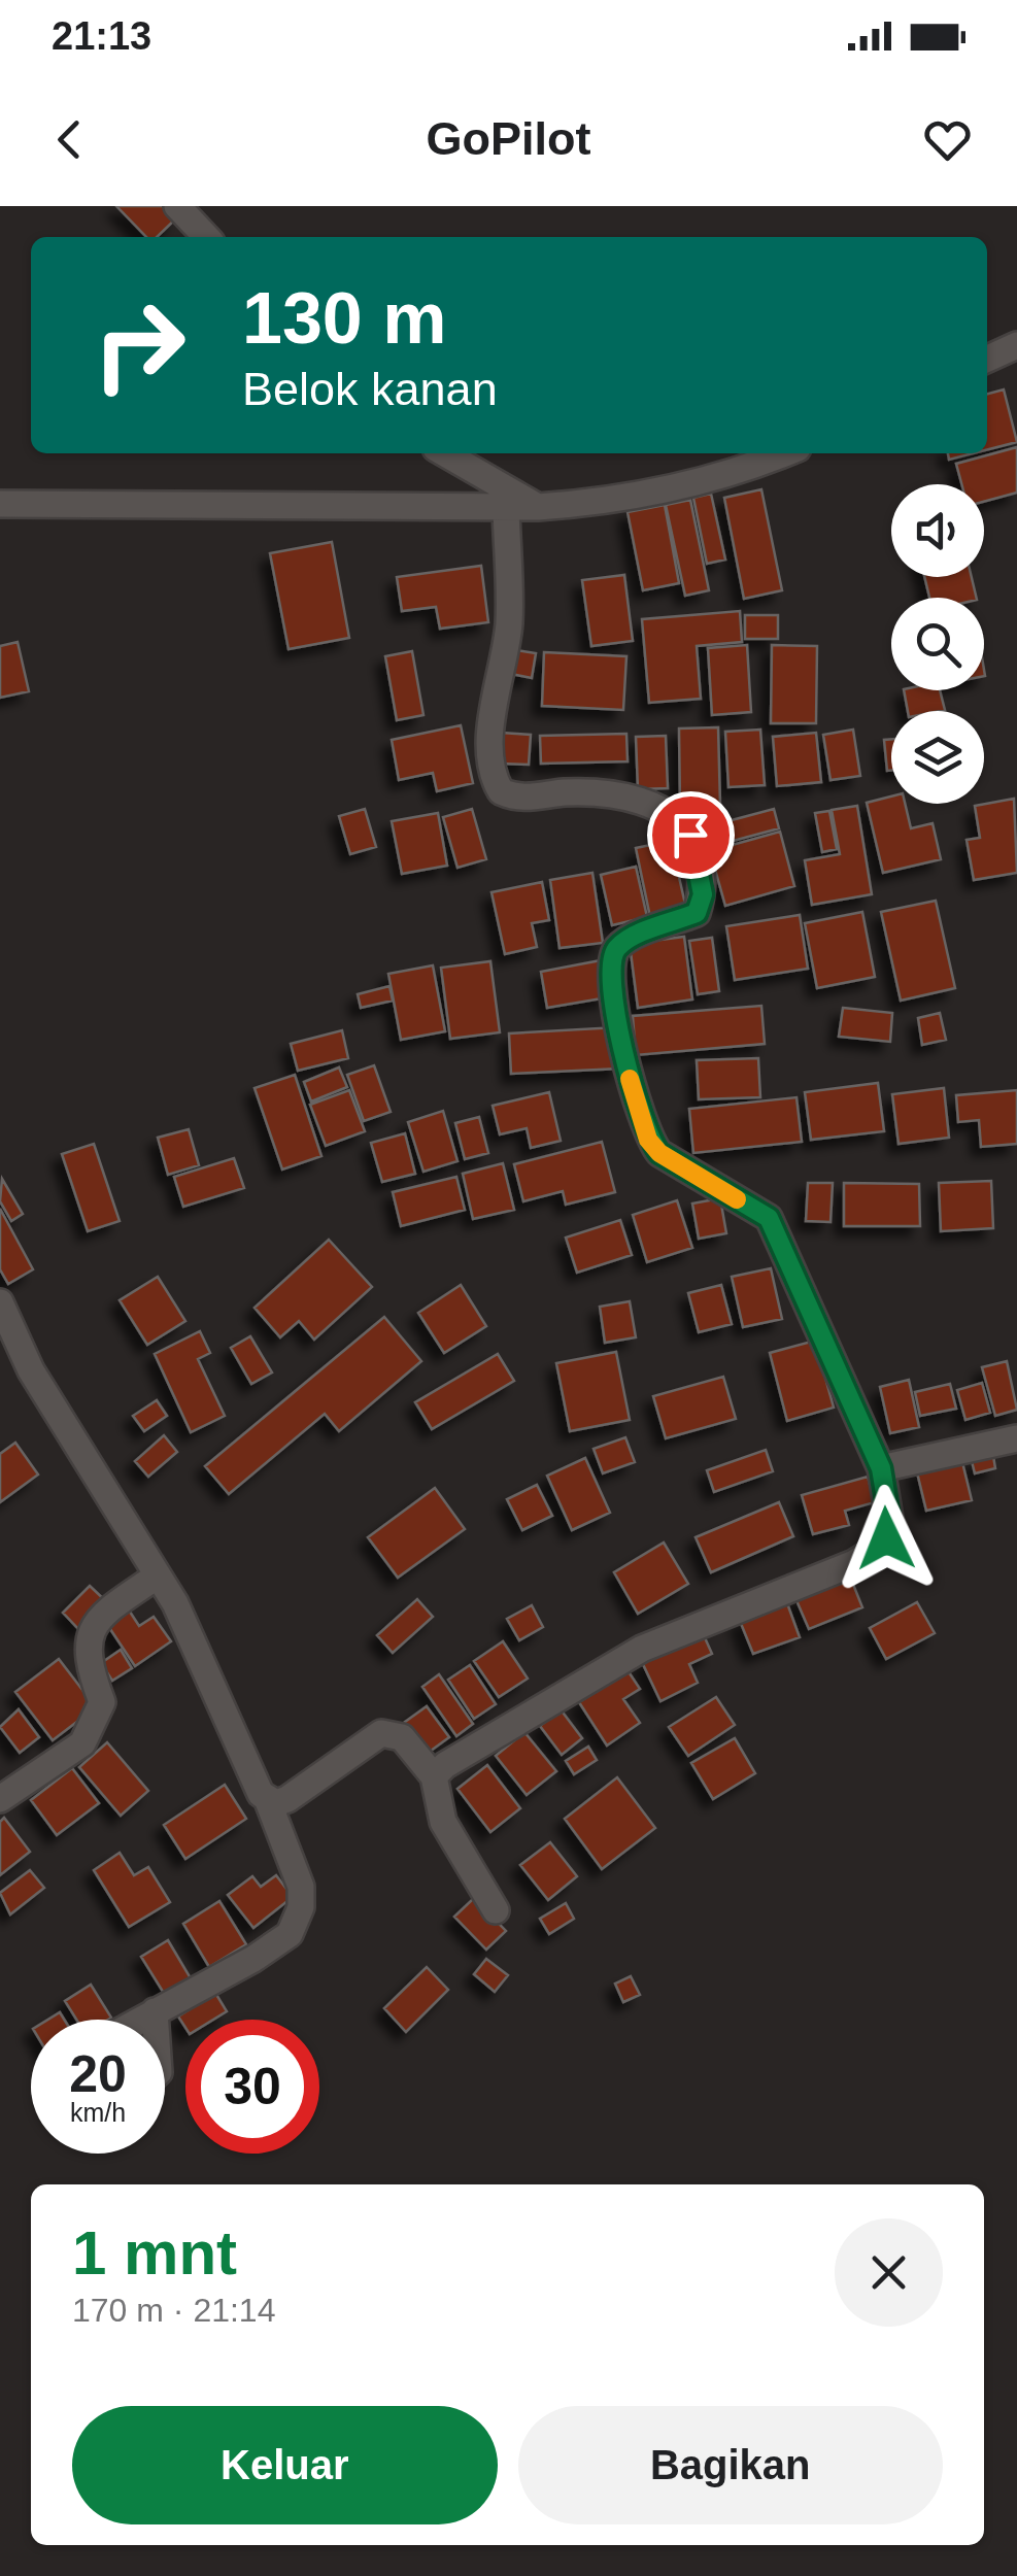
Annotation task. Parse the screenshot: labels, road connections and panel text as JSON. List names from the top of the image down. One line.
{"page":{"status":"21:13","header":"GoPilot","turn":["130 m","Belok kanan"],"speed":"20 km/h","limit":"30","heading":["1 mnt","170 m · 21:14"],"buttons":["Keluar","Bagikan"]}}
